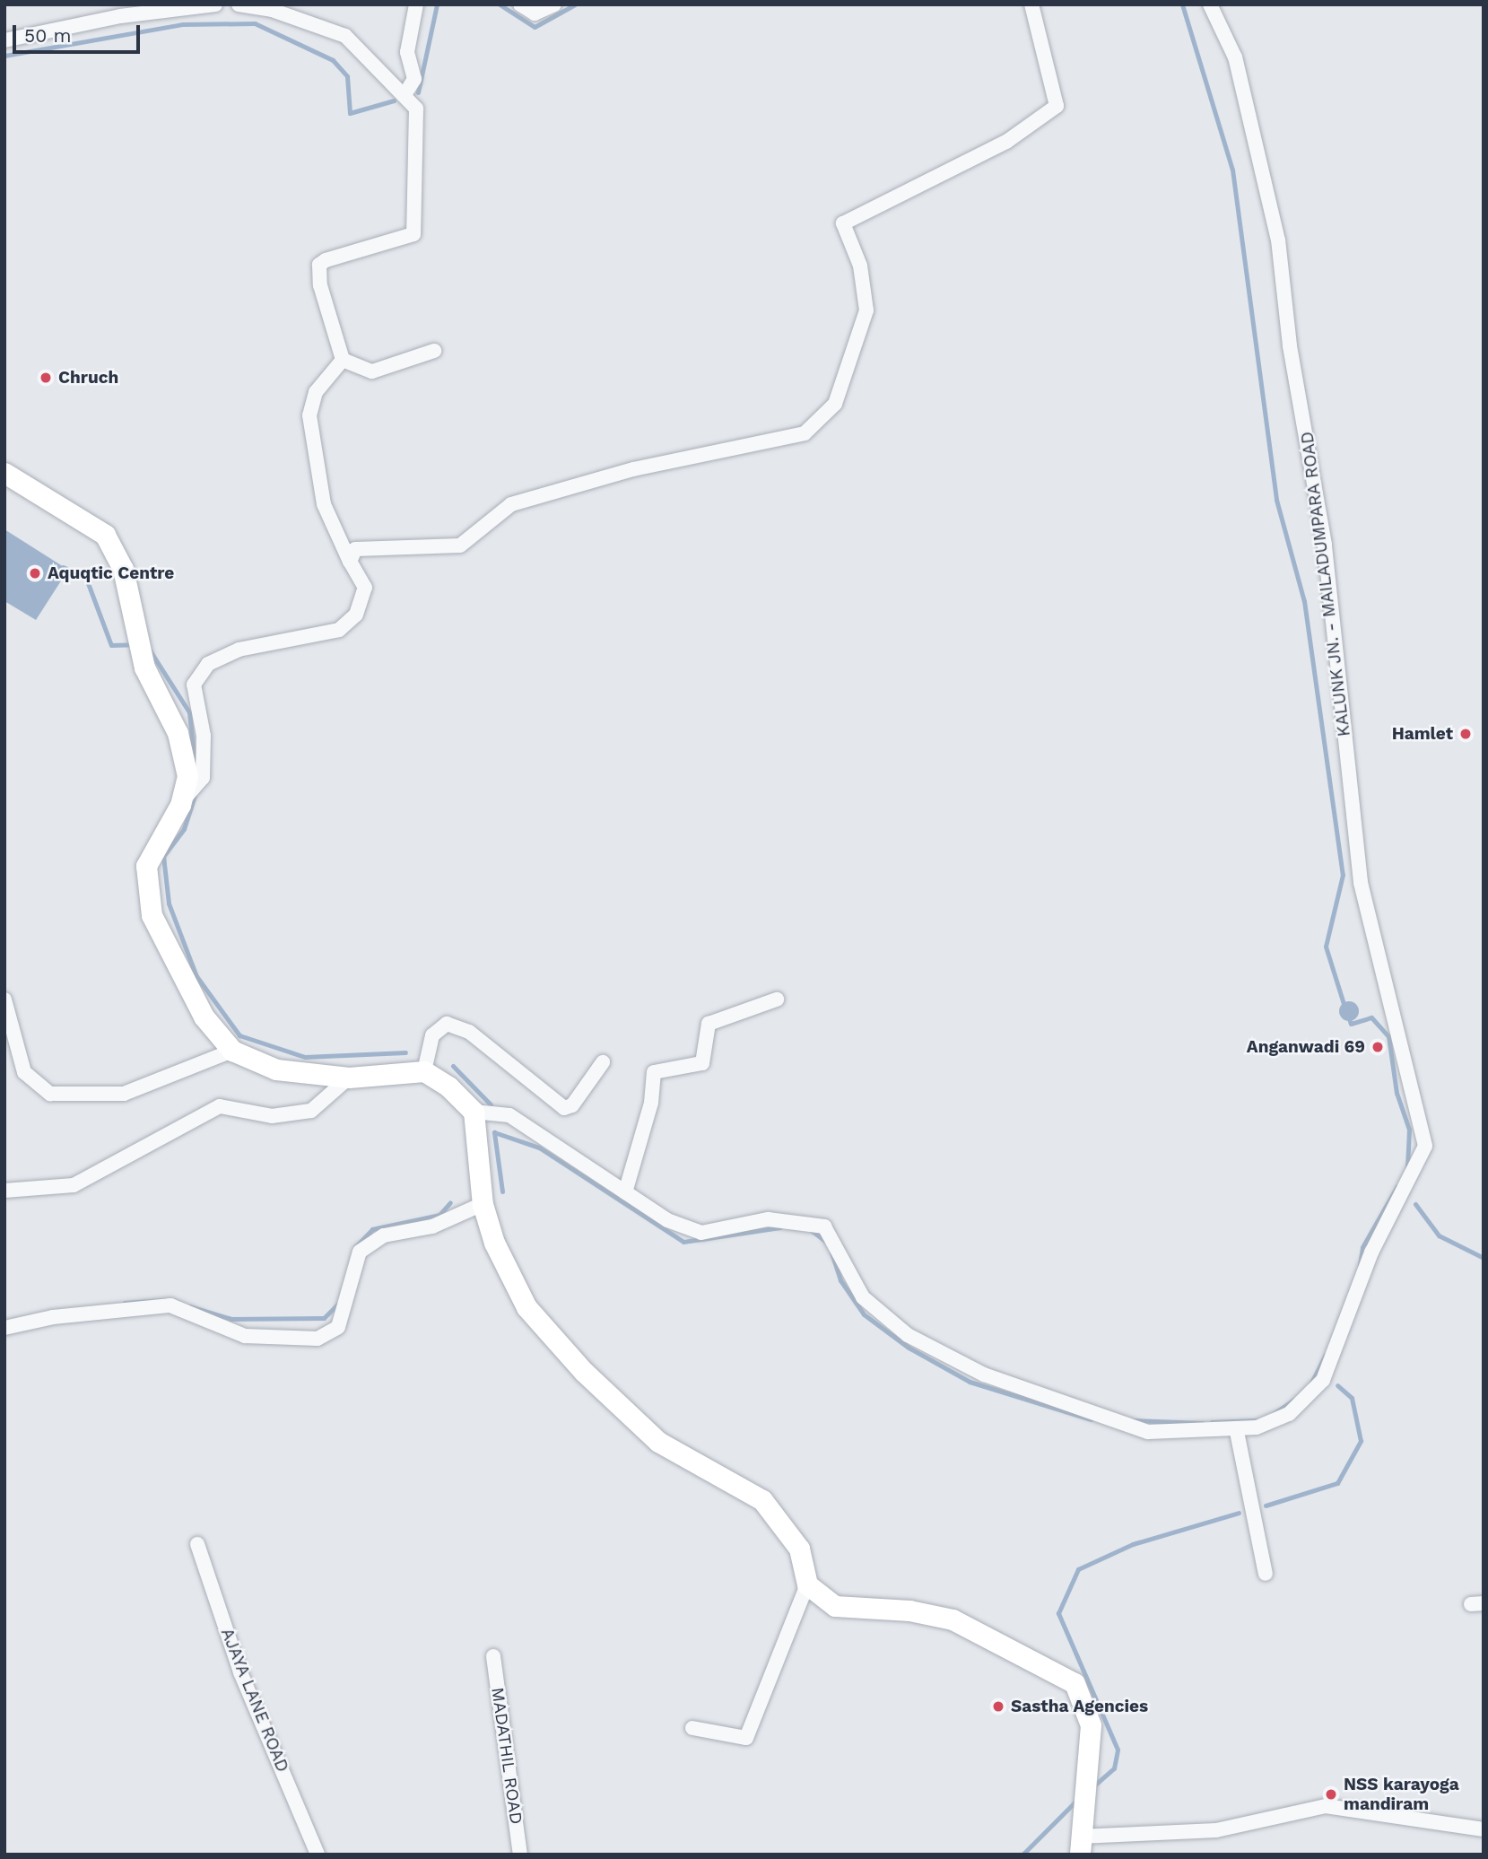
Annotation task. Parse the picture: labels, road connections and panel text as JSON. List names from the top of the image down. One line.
{"streets":{"street":["KALUNK JN. - MAILADUMPARA ROAD","AJAYA LANE ROAD","MADATHIL ROAD"]},"places":["Chruch","Aquqtic Centre","Hamlet","Anganwadi 69","Sastha Agencies","NSS karayoga mandiram"],"scale_bar":"50 m"}
